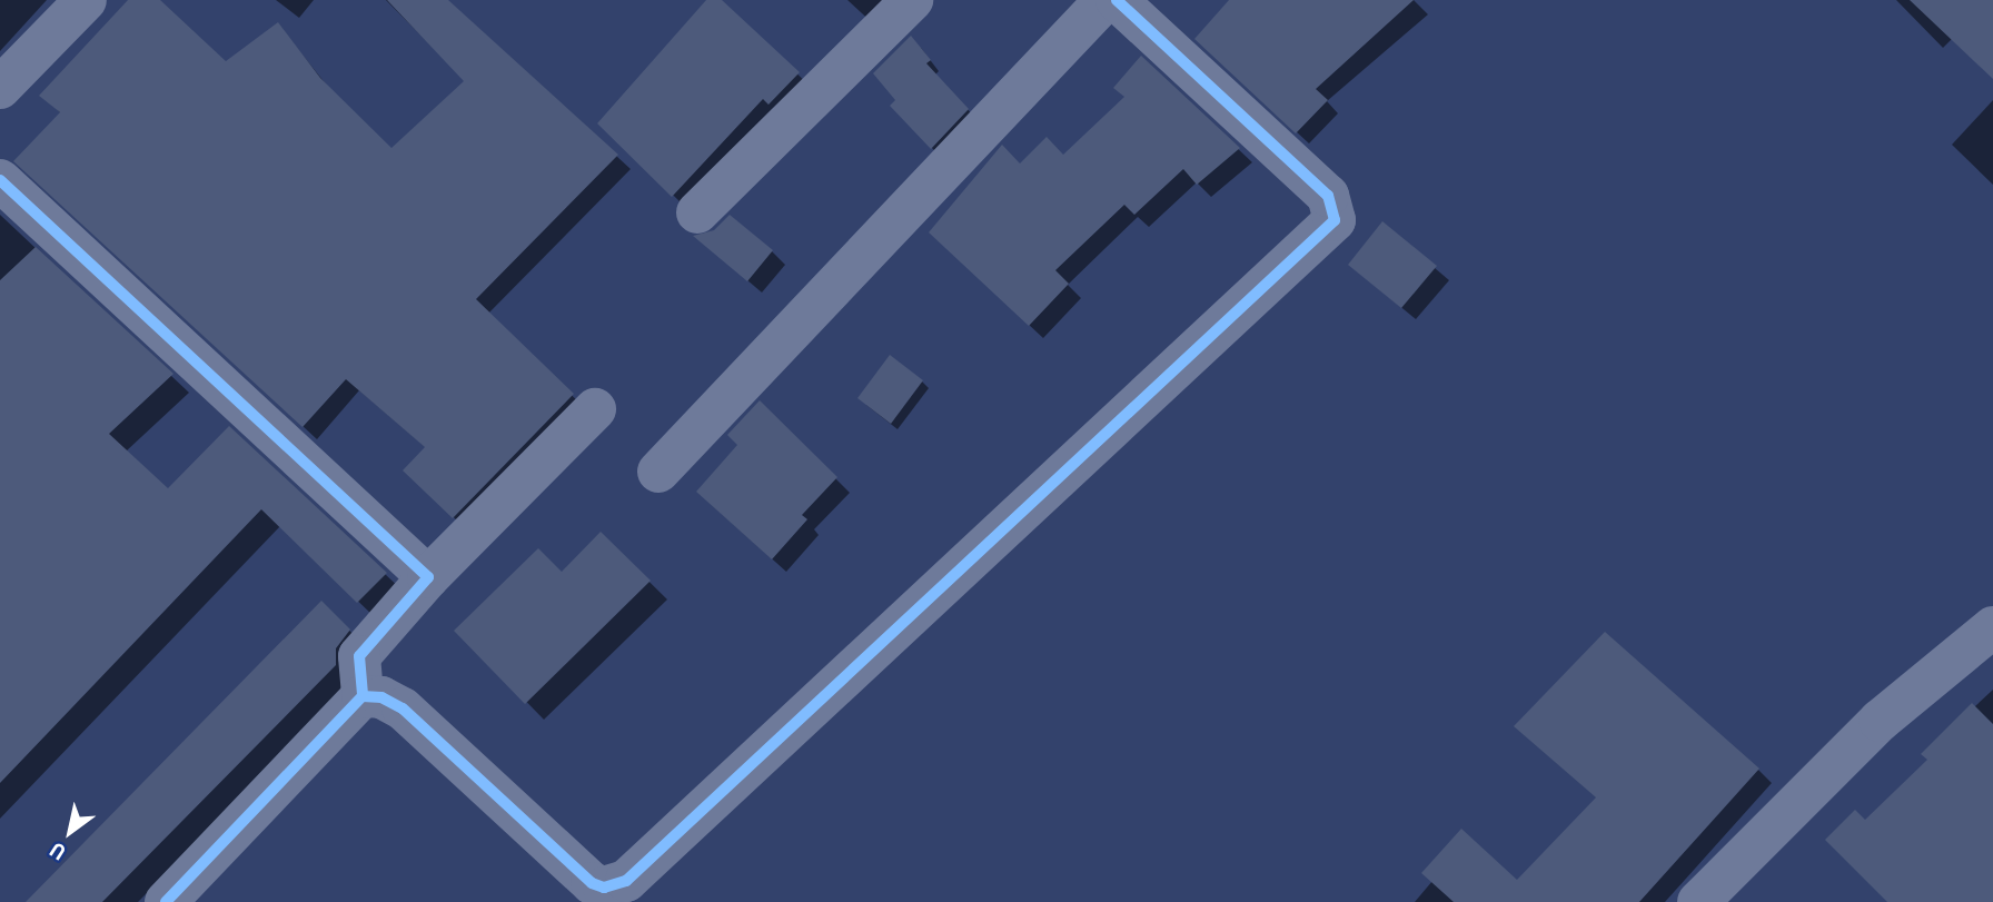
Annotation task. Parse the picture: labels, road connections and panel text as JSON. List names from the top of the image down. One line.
{"north":"bottom left"}
